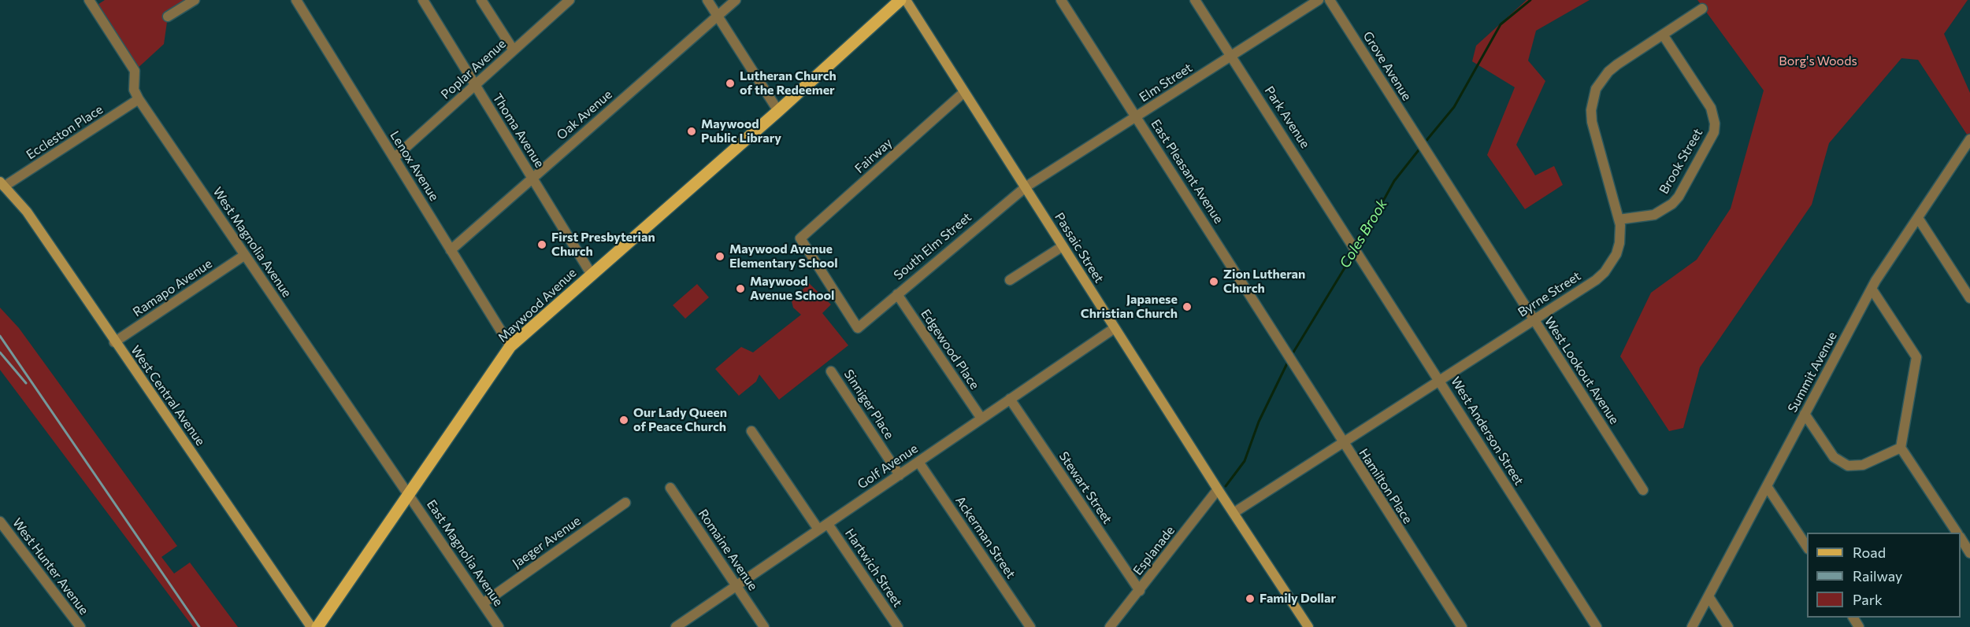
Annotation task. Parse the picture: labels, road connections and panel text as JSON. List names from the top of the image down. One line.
{"streets":{"main road":["Passaic Street","Maywood Avenue","West Central Avenue"],"street":["Grove Avenue","Poplar Avenue","Elm Street","Oak Avenue","Park Avenue","Thoma Avenue","Eccleston Place","Fairway","Brook Street","Lenox Avenue","East Pleasant Avenue","West Magnolia Avenue","South Elm Street","Ramapo Avenue","Byrne Street","Edgewood Place","West Lookout Avenue","Summit Avenue","Sinniger Place","West Anderson Street","Golf Avenue","Hamilton Place","Stewart Street","Ackerman Street","Jaeger Avenue","Romaine Avenue","Esplanade","East Magnolia Avenue","West Hunter Avenue","Hartwich Street"]},"crossings":[["Grove Avenue","West Lookout Avenue"],["Poplar Avenue","Thoma Avenue"],["Poplar Avenue","Lenox Avenue"],["Elm Street","Park Avenue"],["Elm Street","East Pleasant Avenue"],["Elm Street","South Elm Street"],["Elm Street","Passaic Street"],["Oak Avenue","Thoma Avenue"],["Oak Avenue","Lenox Avenue"],["Park Avenue","West Anderson Street"],["Thoma Avenue","Maywood Avenue"],["Eccleston Place","West Magnolia Avenue"],["Eccleston Place","West Central Avenue"],["Fairway","South Elm Street"],["Fairway","Passaic Street"],["Brook Street","Byrne Street"],["Lenox Avenue","Maywood Avenue"],["East Pleasant Avenue","Hamilton Place"],["West Magnolia Avenue","Ramapo Avenue"],["West Magnolia Avenue","Maywood Avenue"],["West Magnolia Avenue","East Magnolia Avenue"],["South Elm Street","Passaic Street"],["South Elm Street","Edgewood Place"],["Passaic Street","Byrne Street"],["Passaic Street","Golf Avenue"],["Passaic Street","Esplanade"],["Ramapo Avenue","West Central Avenue"],["Byrne Street","West Lookout Avenue"],["Byrne Street","West Anderson Street"],["Byrne Street","Hamilton Place"],["Maywood Avenue","East Magnolia Avenue"],["Edgewood Place","Golf Avenue"],["Sinniger Place","Golf Avenue"],["Golf Avenue","Stewart Street"],["Golf Avenue","Ackerman Street"],["Golf Avenue","Romaine Avenue"],["Golf Avenue","Hartwich Street"],["Stewart Street","Esplanade"],["Jaeger Avenue","East Magnolia Avenue"]],"water":["Coles Brook"],"parks":["Borg's Woods"],"places":["Lutheran Church of the Redeemer","Maywood Public Library","First Presbyterian Church","Maywood Avenue Elementary School","Zion Lutheran Church","Maywood Avenue School","Japanese Christian Church","Our Lady Queen of Peace Church","Family Dollar"],"legend":["Road","Railway","Park"]}
